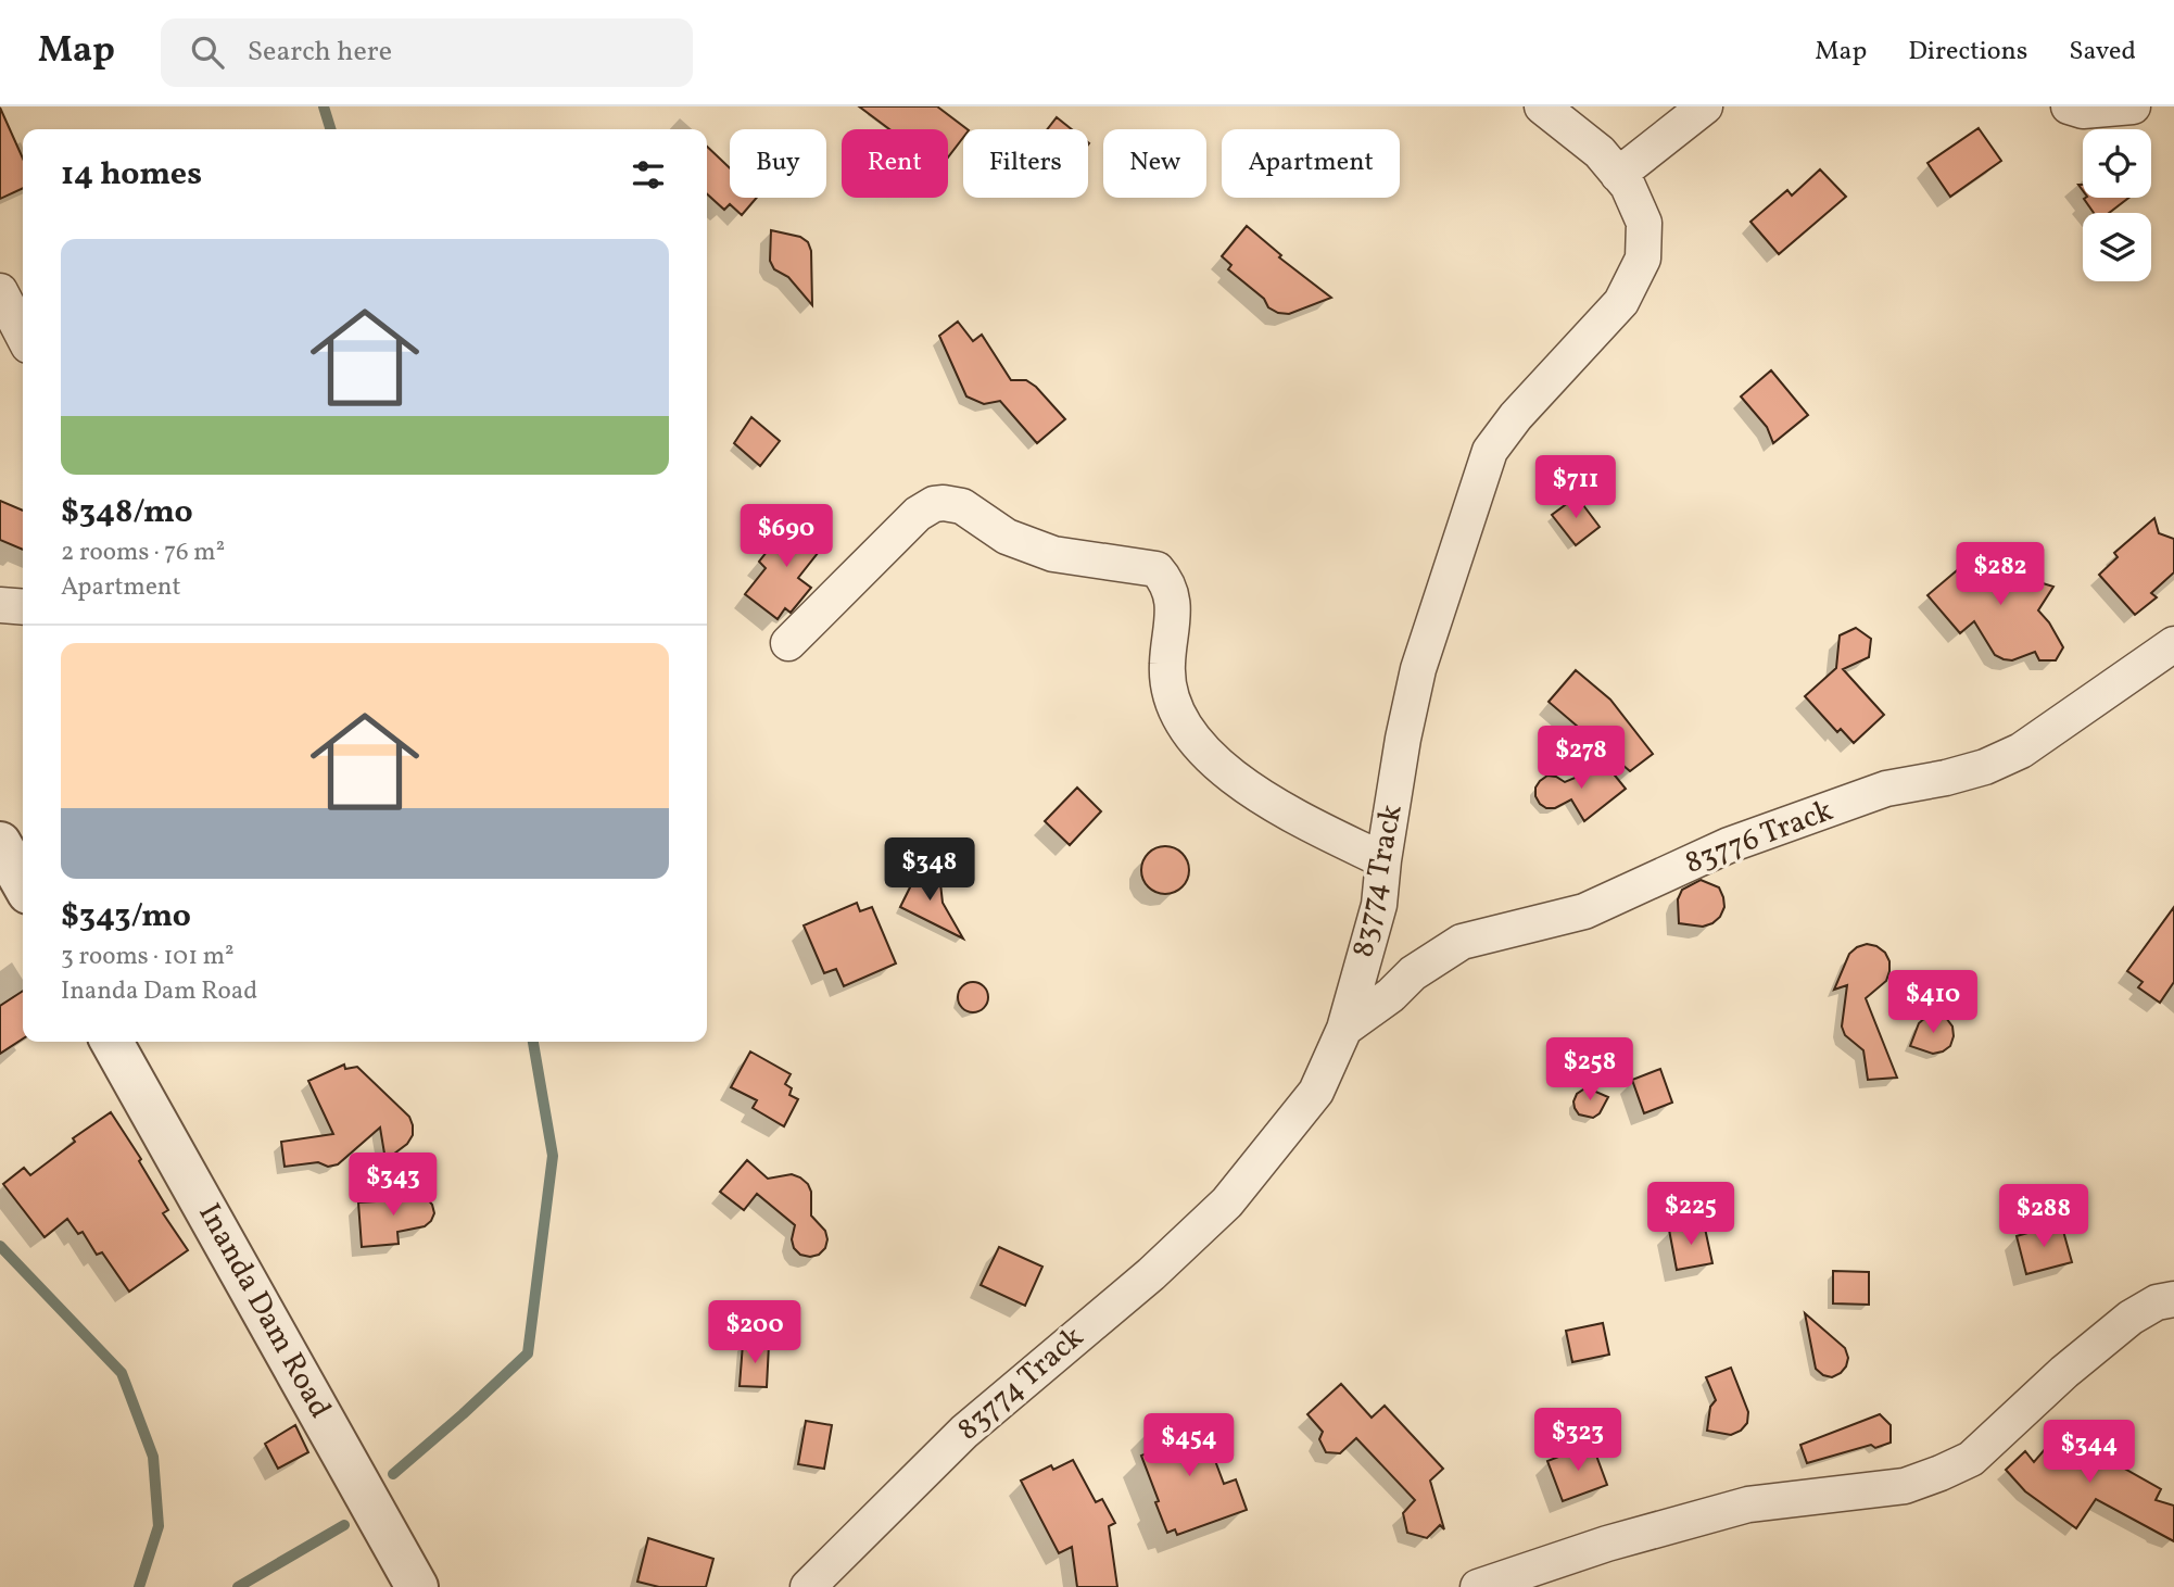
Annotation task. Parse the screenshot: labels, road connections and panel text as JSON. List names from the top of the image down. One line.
{"streets":{"street":["83776 Track","83774 Track","Inanda Dam Road"]},"crossings":[["83776 Track","83774 Track"]],"page":{"header":"Map","search":"Search here","nav":["Map","Directions","Saved"],"chip":["Buy","Rent","Filters","New","Apartment"],"heading":"14 homes","list":[{"name":"$348/mo","note":"2 rooms · 76 m² · Apartment"},{"name":"$343/mo","note":"3 rooms · 101 m² · Inanda Dam Road"}],"price":["$711","$690","$282","$278","$348","$410","$258","$343","$225","$288","$200","$323","$454","$344"]}}
